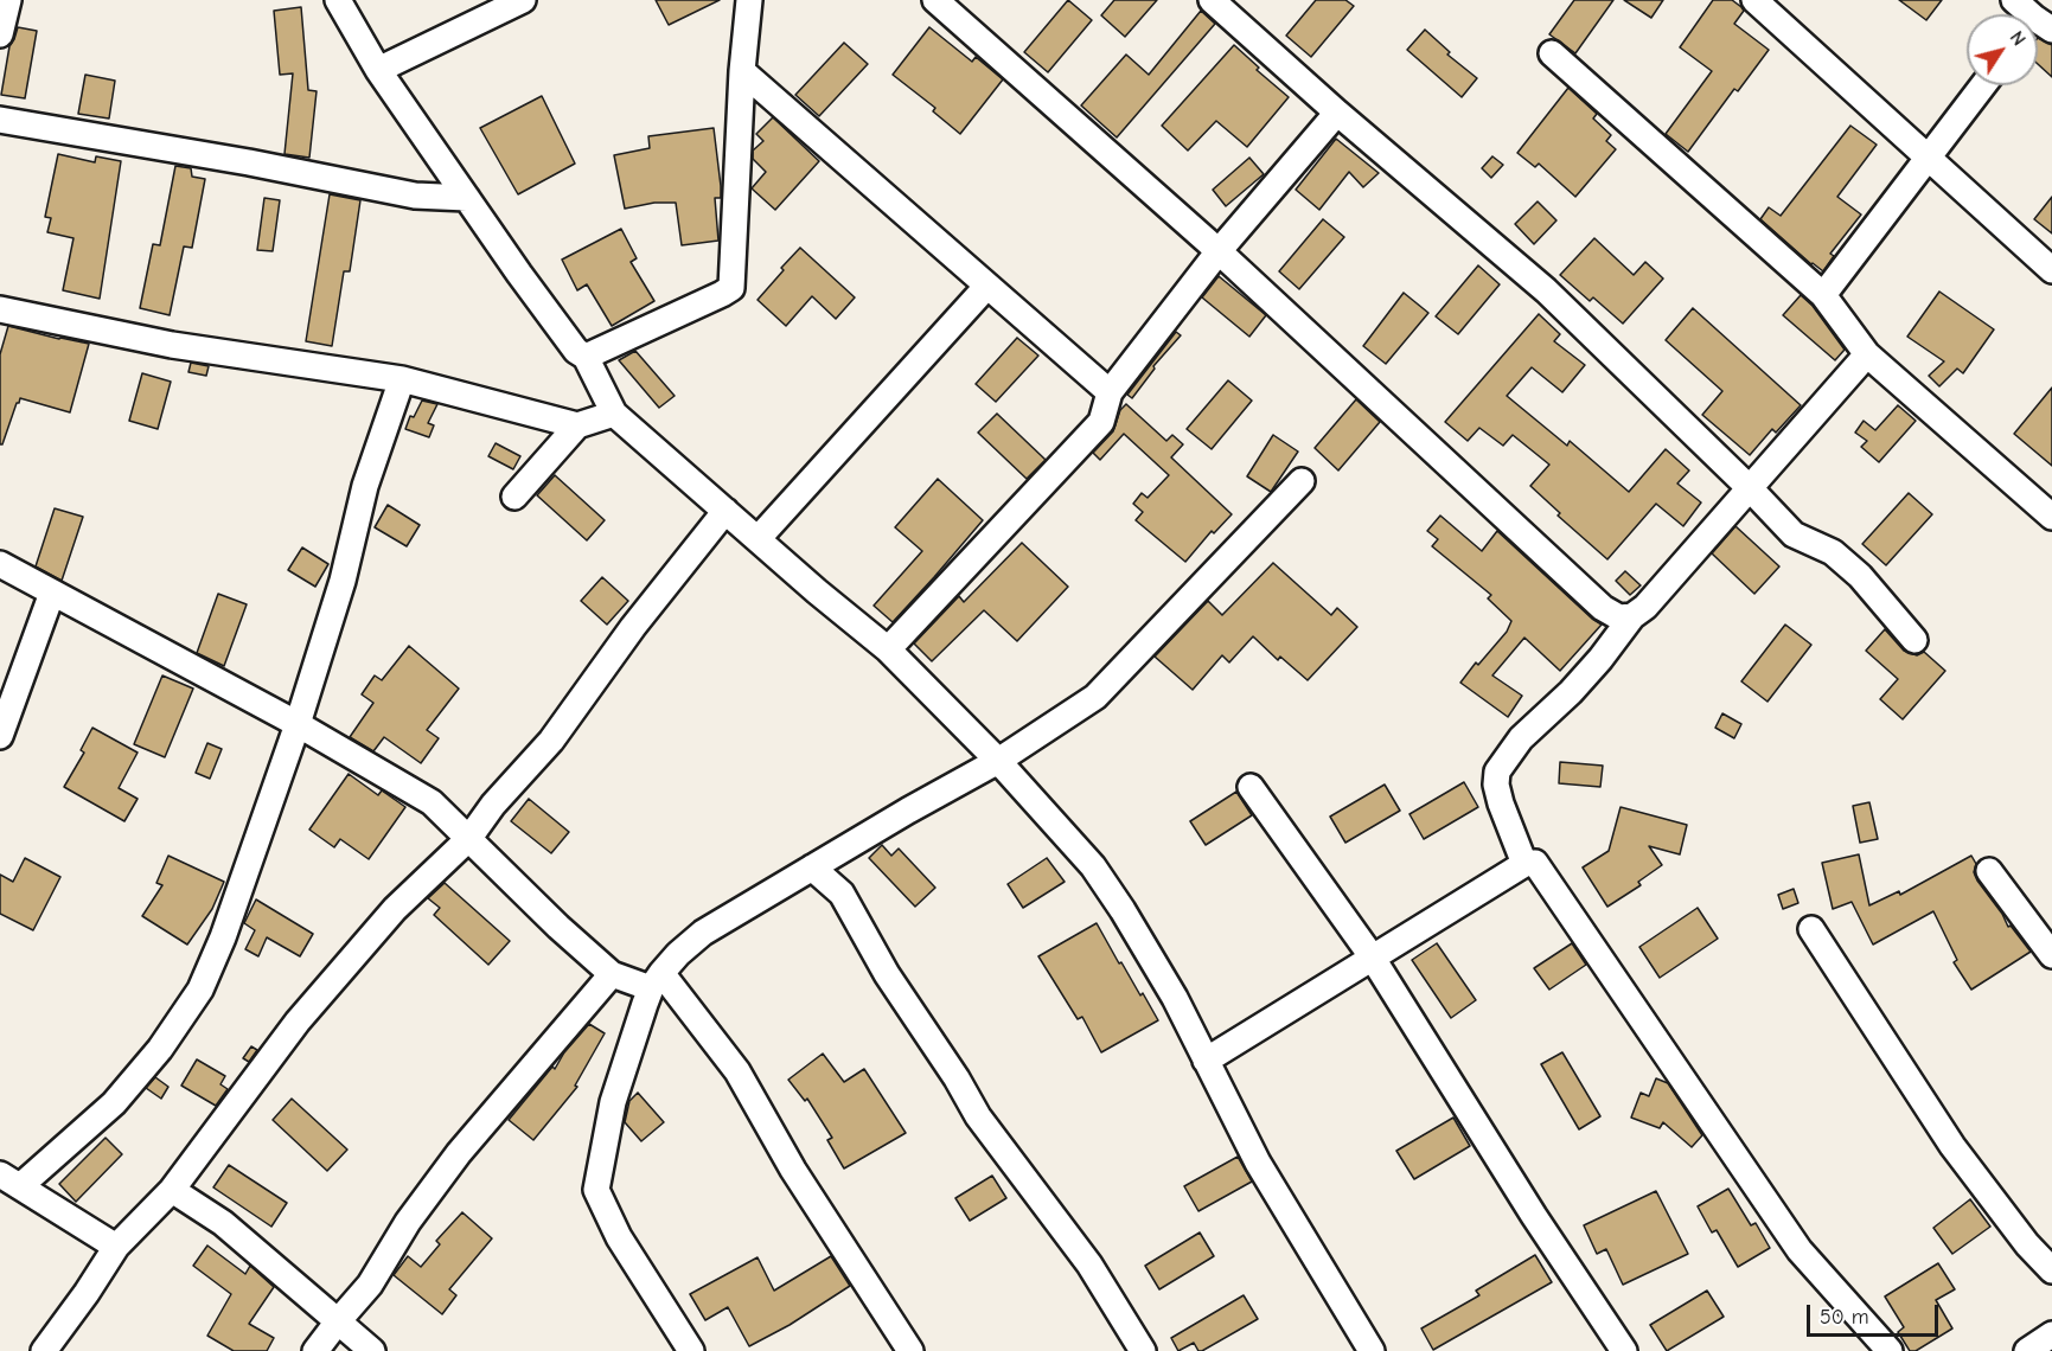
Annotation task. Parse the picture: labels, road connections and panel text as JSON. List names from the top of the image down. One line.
{"scale_bar":"50 m","north":"top right"}
